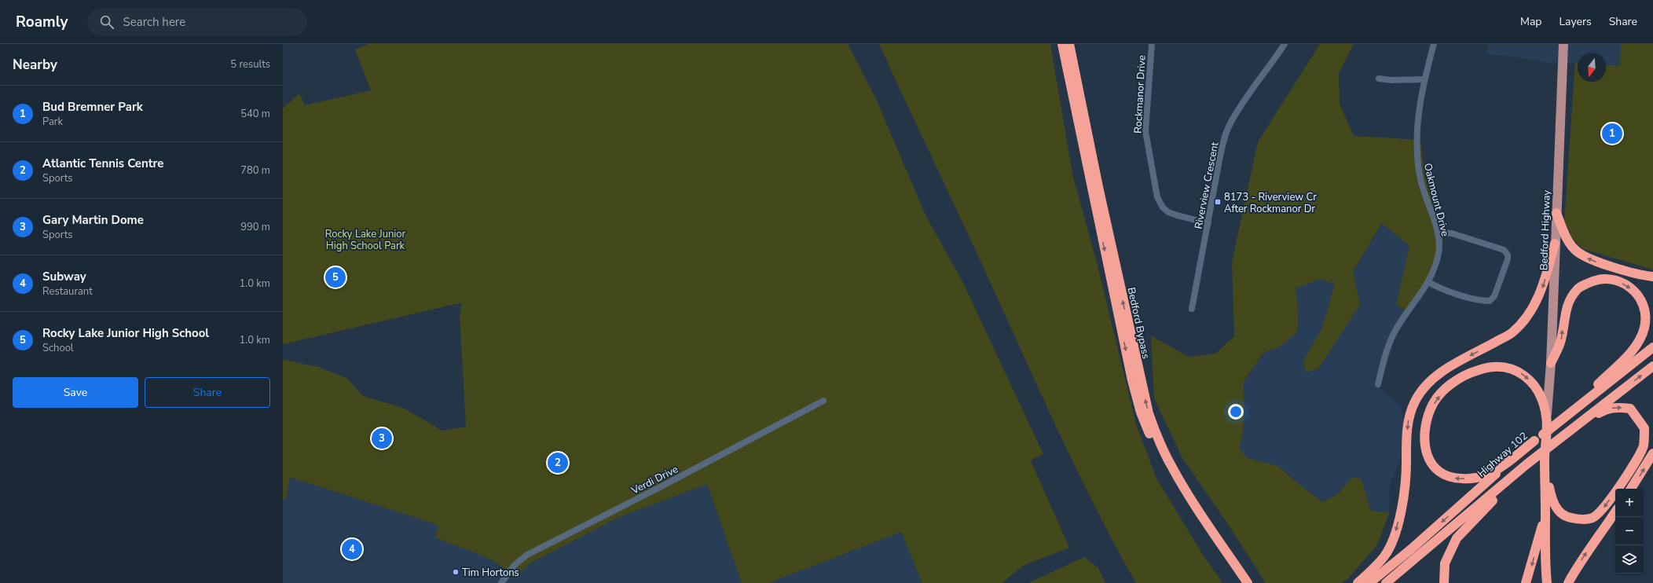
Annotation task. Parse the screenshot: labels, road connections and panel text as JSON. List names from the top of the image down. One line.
{"streets":{"highway":["Bedford Bypass","Highway 102"],"main road":["Bedford Highway"],"street":["Rockmanor Drive","Riverview Crescent","Oakmount Drive","Verdi Drive"]},"crossings":[["Rockmanor Drive","Riverview Crescent"]],"parks":["Rocky Lake Junior High School Park"],"places":{"transit":["8173 - Riverview Cr After Rockmanor Dr"],"other":["Tim Hortons"]},"north":"bottom","page":{"header":"Roamly","search":"Search here","nav":["Map","Layers","Share"],"heading":["Nearby","5 results"],"list":[{"mark":"1","name":"Bud Bremner Park","note":"Park","value":"540 m"},{"mark":"2","name":"Atlantic Tennis Centre","note":"Sports","value":"780 m"},{"mark":"3","name":"Gary Martin Dome","note":"Sports","value":"990 m"},{"mark":"4","name":"Subway","note":"Restaurant","value":"1.0 km"},{"mark":"5","name":"Rocky Lake Junior High School","note":"School","value":"1.0 km"}],"pins":["1","5","3","2","4"],"buttons":["Save","Share"],"map_buttons":["+","−"]}}
